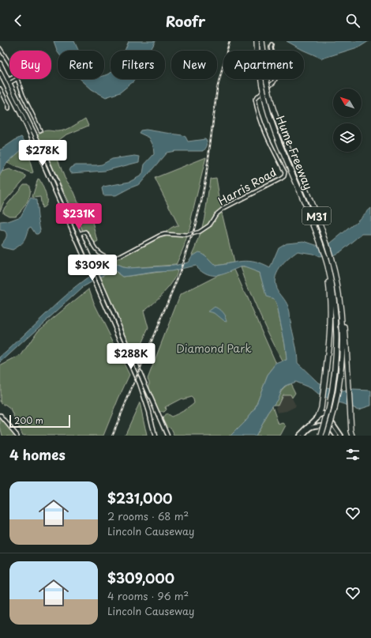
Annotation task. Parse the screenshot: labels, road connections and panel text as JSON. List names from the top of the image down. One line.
{"streets":{"highway":["Hume Freeway","M31"],"street":["Harris Road"]},"parks":["Diamond Park"],"scale_bar":"200 m","north":"top left","page":{"header":"Roofr","chip":["Buy","Rent","Filters","New","Apartment"],"price":["$278K","$231K","$309K","$288K"],"scale":"200 m","heading":"4 homes","list":[{"name":"$231,000","note":"2 rooms · 68 m² · Lincoln Causeway"},{"name":"$309,000","note":"4 rooms · 96 m² · Lincoln Causeway"}]}}
